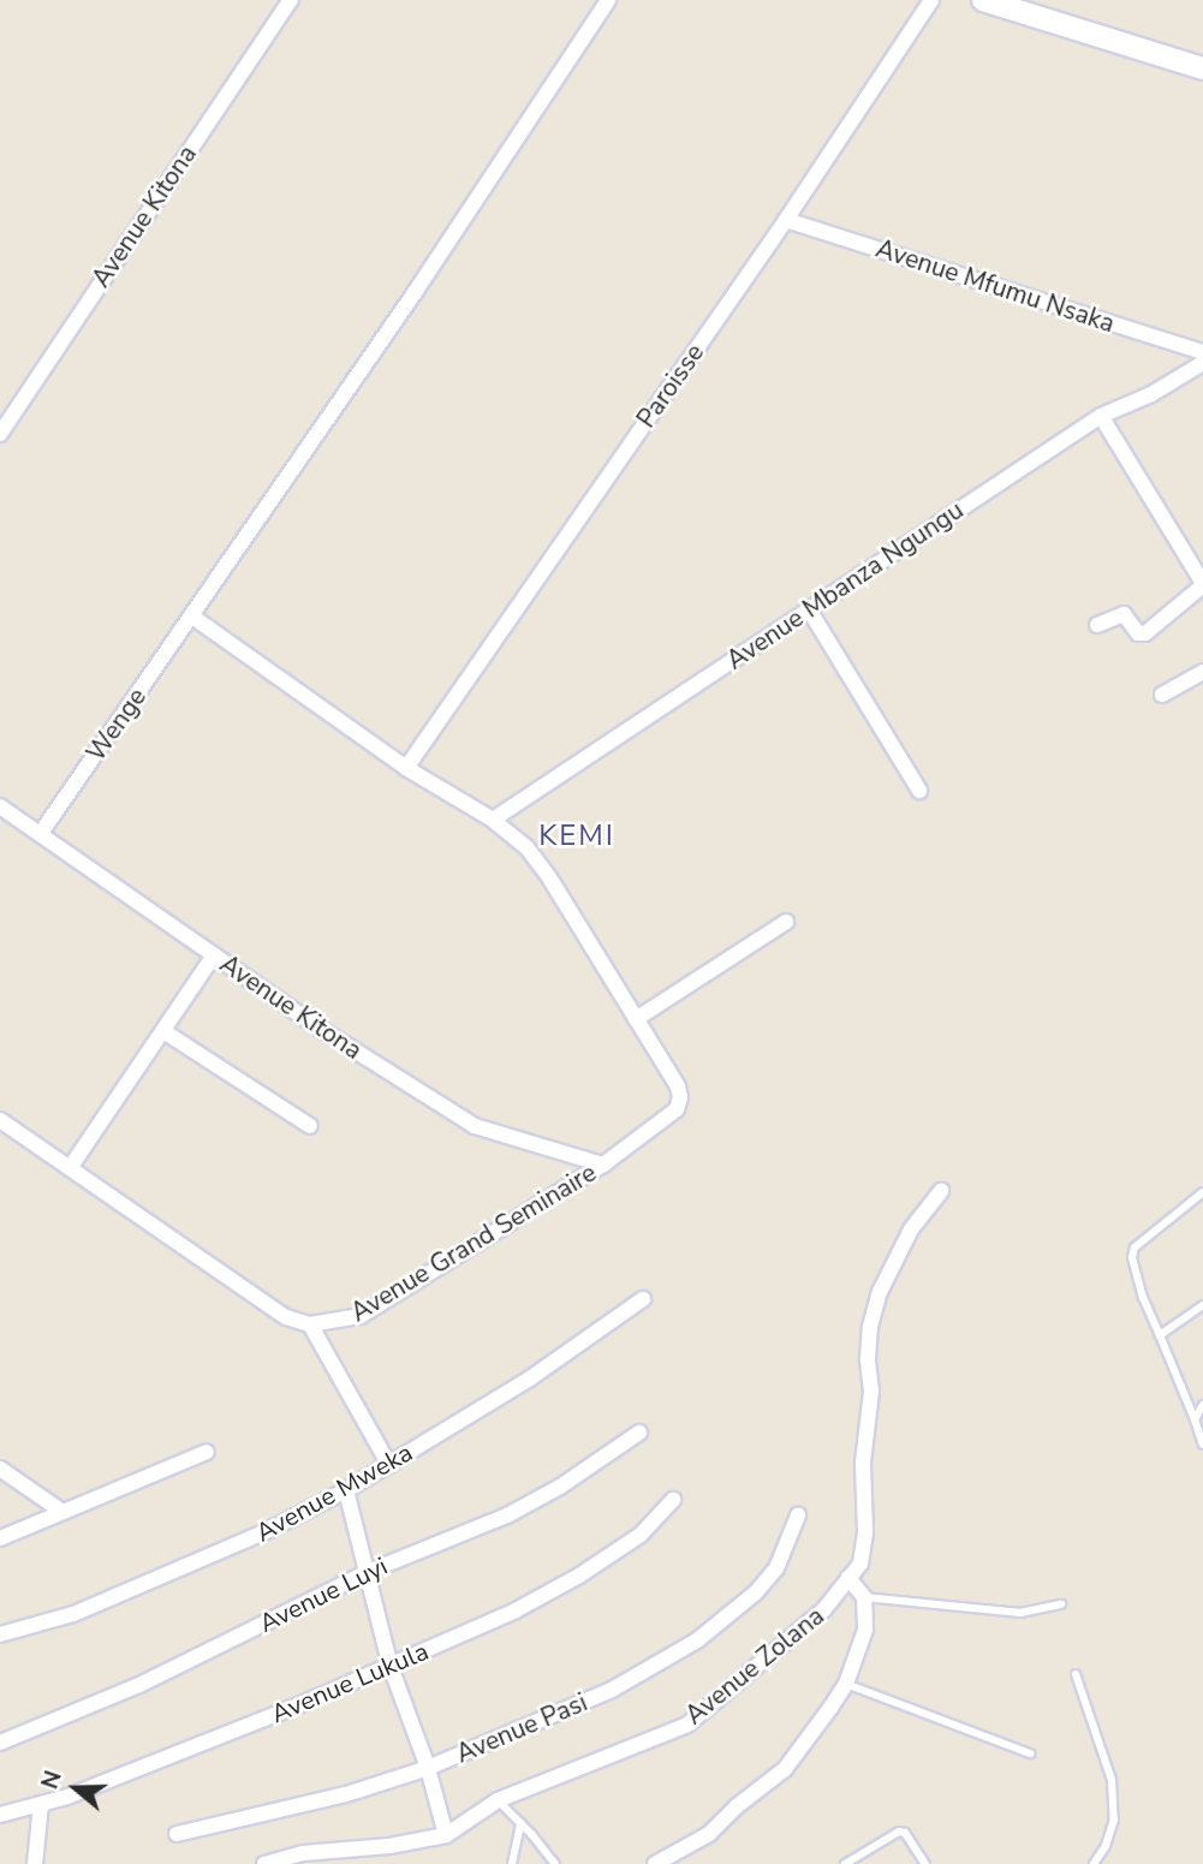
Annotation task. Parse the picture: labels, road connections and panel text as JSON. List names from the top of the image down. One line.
{"streets":{"street":["Avenue Kitona","Avenue Mfumu Nsaka","Paroisse","Avenue Mbanza Ngungu","Wenge","Avenue Grand Seminaire","Avenue Mweka","Avenue Luyi","Avenue Zolana","Avenue Lukula","Avenue Pasi"]},"crossings":[["Avenue Kitona","Wenge"],["Avenue Kitona","Avenue Grand Seminaire"],["Avenue Mfumu Nsaka","Paroisse"]],"districts":["KEMI"],"north":"left"}
